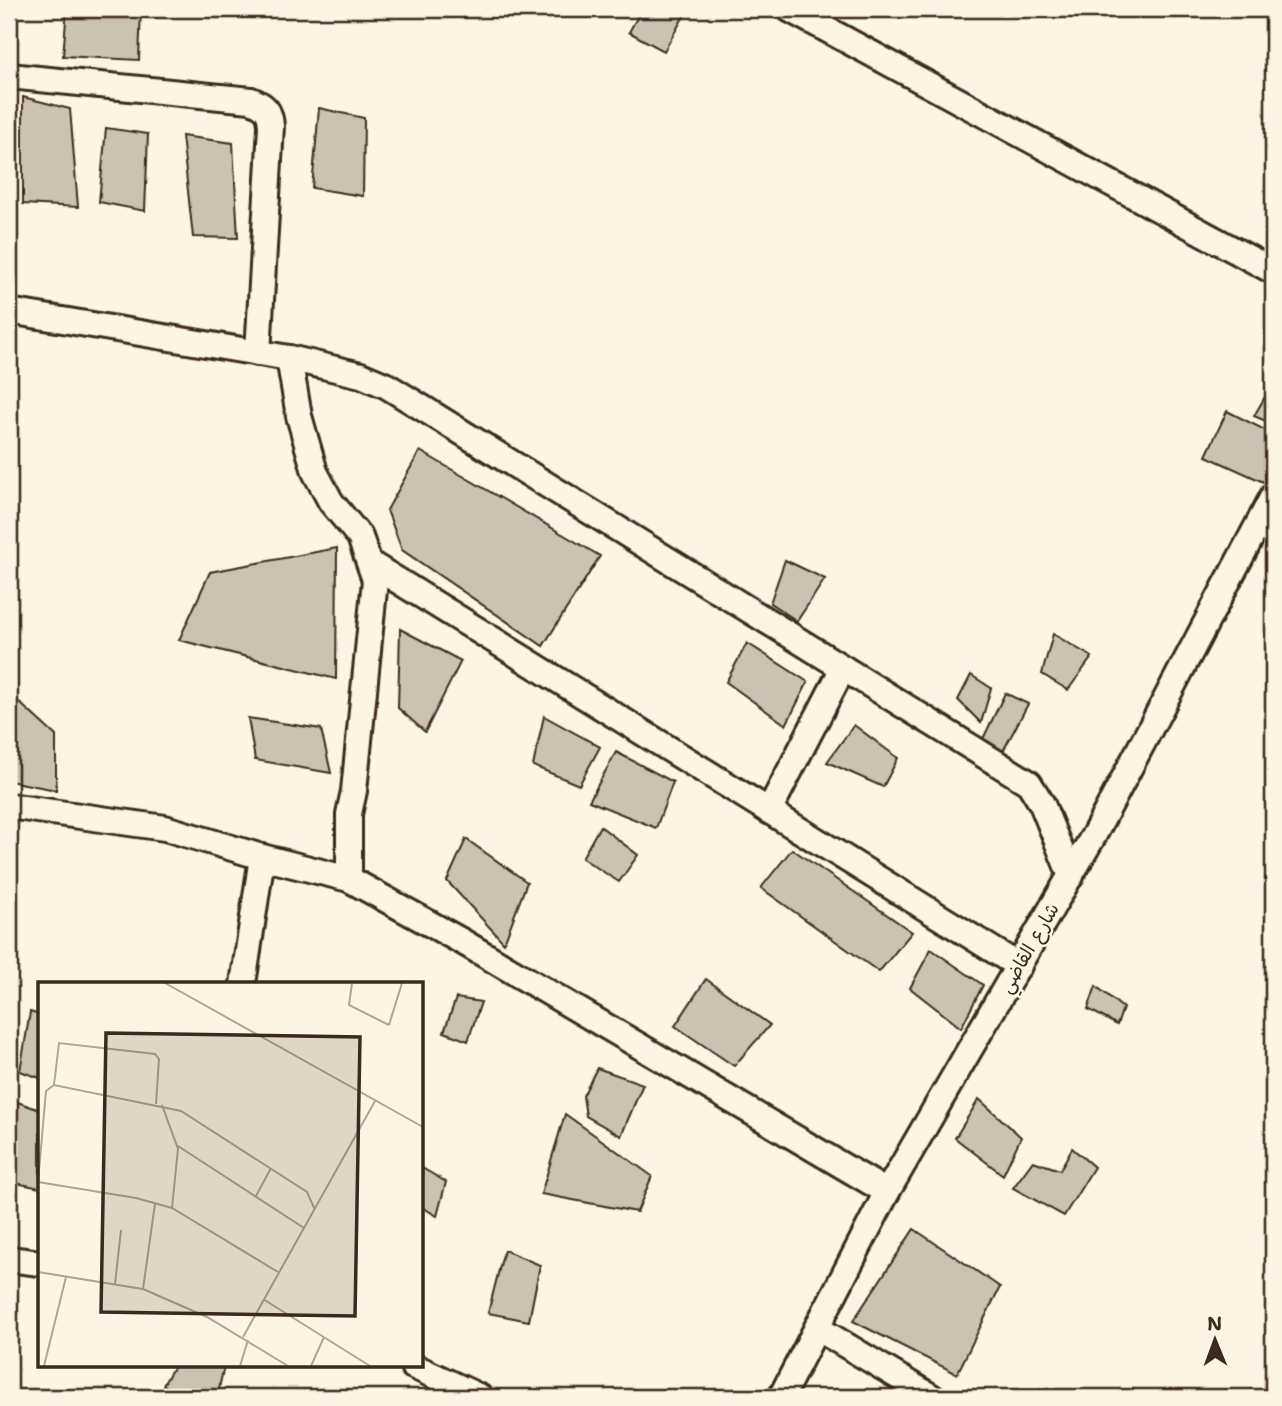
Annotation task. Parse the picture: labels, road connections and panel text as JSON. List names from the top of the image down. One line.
{"streets":{"street":["شارع القاضي"]},"north":"top"}
